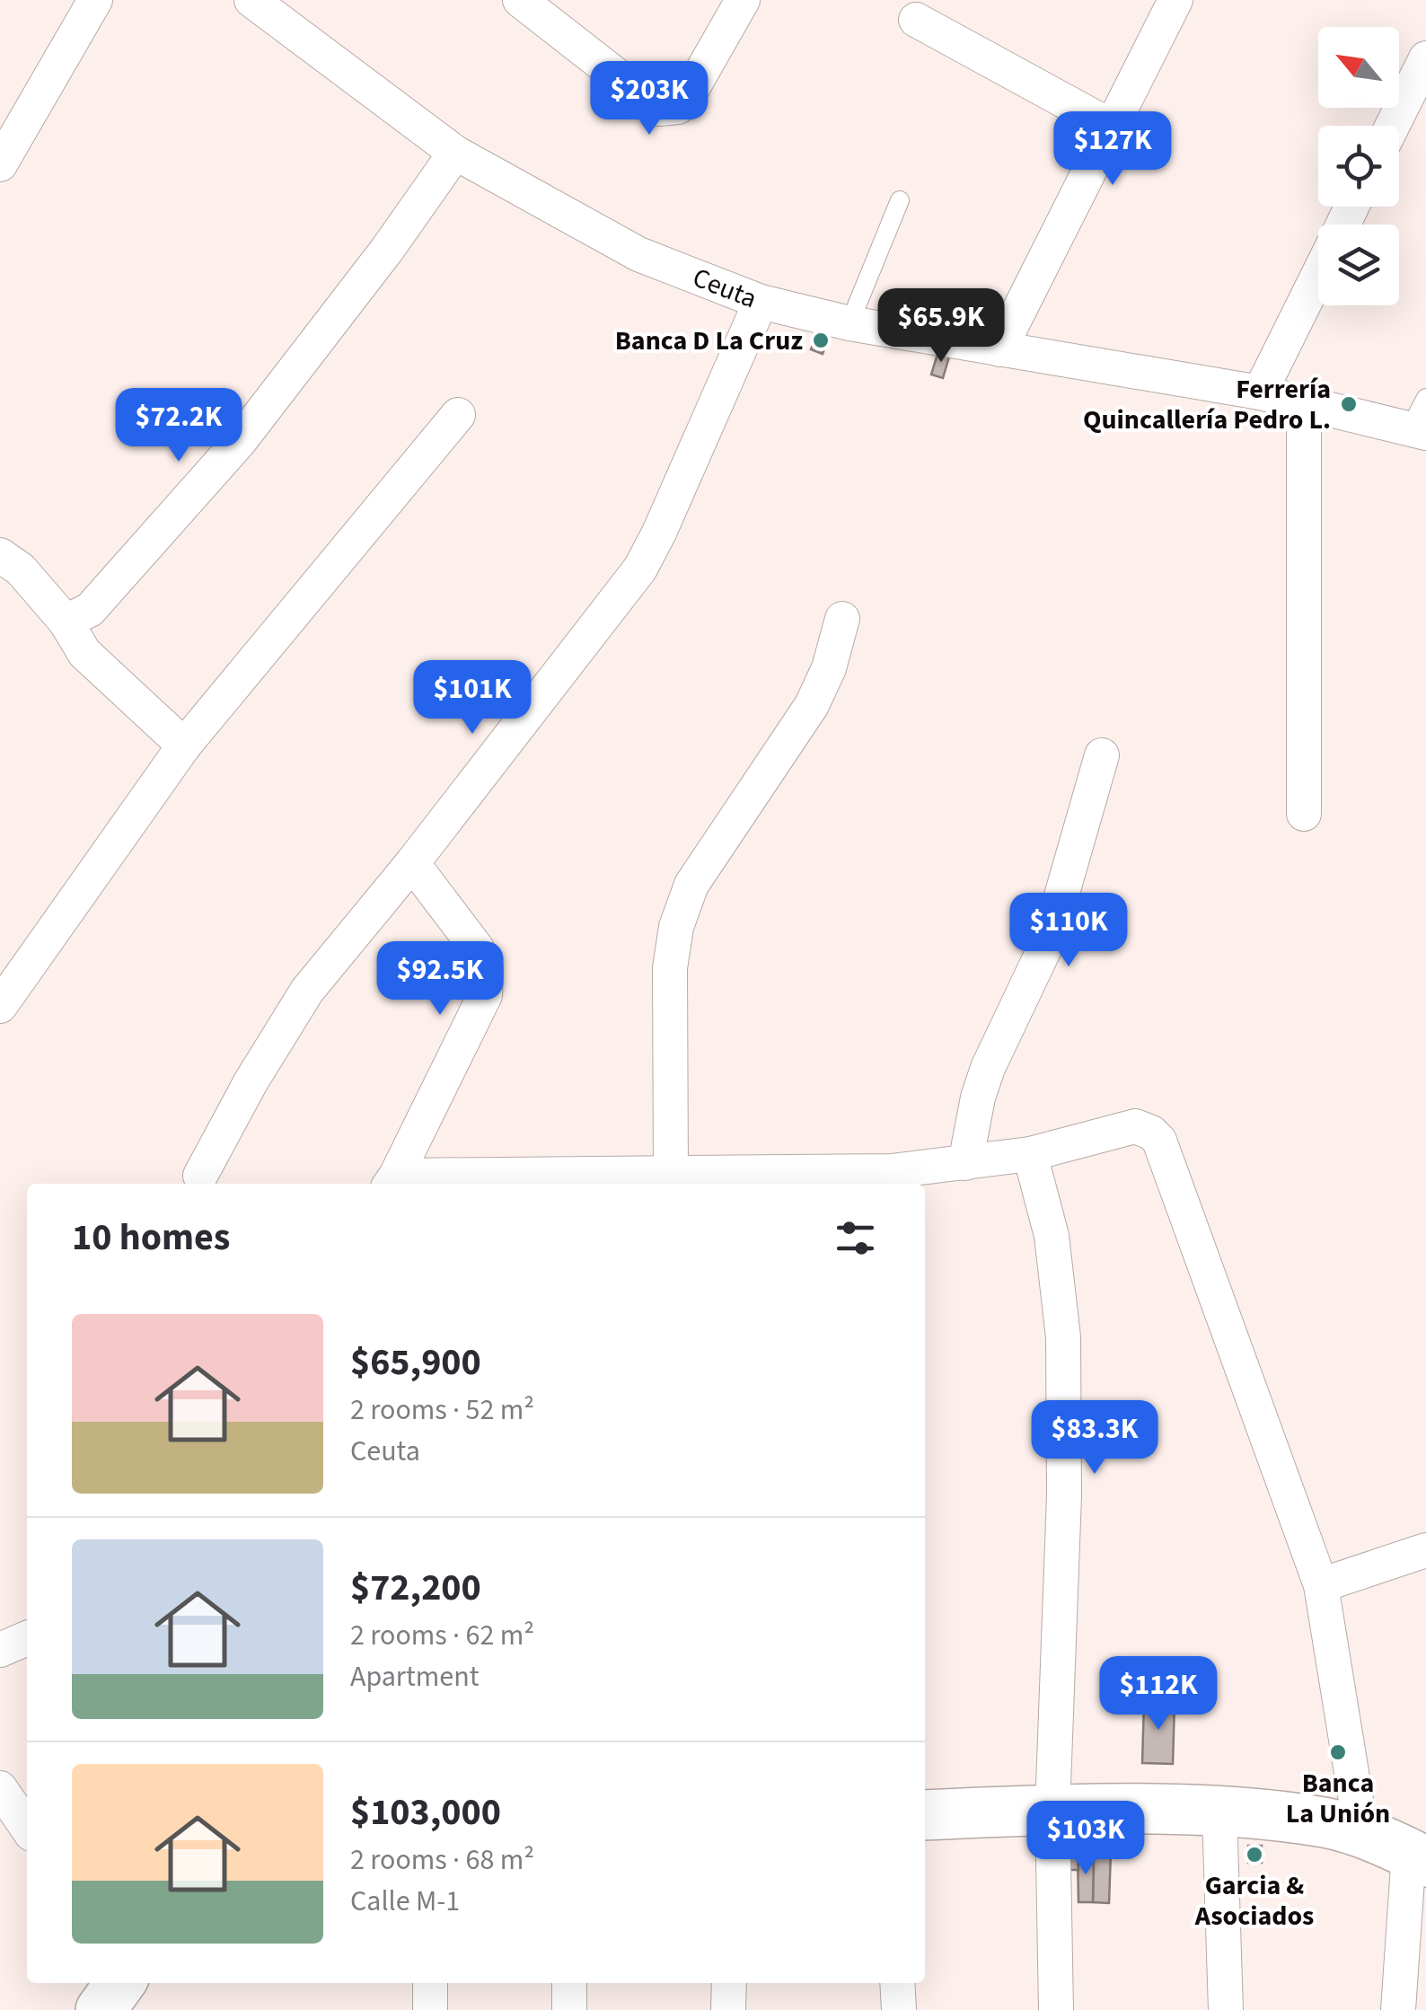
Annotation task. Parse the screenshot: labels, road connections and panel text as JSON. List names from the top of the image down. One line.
{"streets":{"street":["Ceuta"]},"places":["Banca D La Cruz","Ferrería Quincallería Pedro L.","Banca La Unión","Garcia & Asociados"],"north":"top left","page":{"price":["$203K","$127K","$65.9K","$72.2K","$101K","$110K","$92.5K","$83.3K","$112K","$103K"],"heading":"10 homes","list":[{"name":"$65,900","note":"2 rooms · 52 m² · Ceuta"},{"name":"$72,200","note":"2 rooms · 62 m² · Apartment"},{"name":"$103,000","note":"2 rooms · 68 m² · Calle M-1"}]}}
